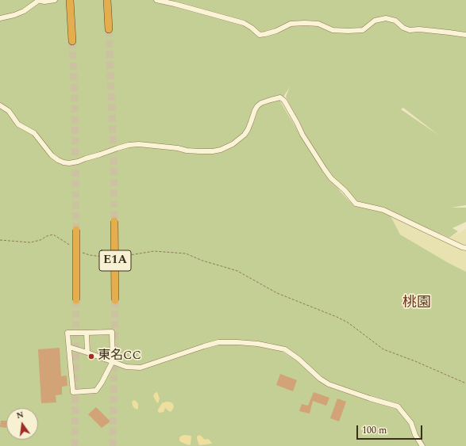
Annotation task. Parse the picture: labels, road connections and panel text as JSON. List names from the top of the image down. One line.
{"streets":{"highway":["E1A"]},"districts":["桃園"],"places":["東名CC"],"scale_bar":"100 m","north":"top"}
